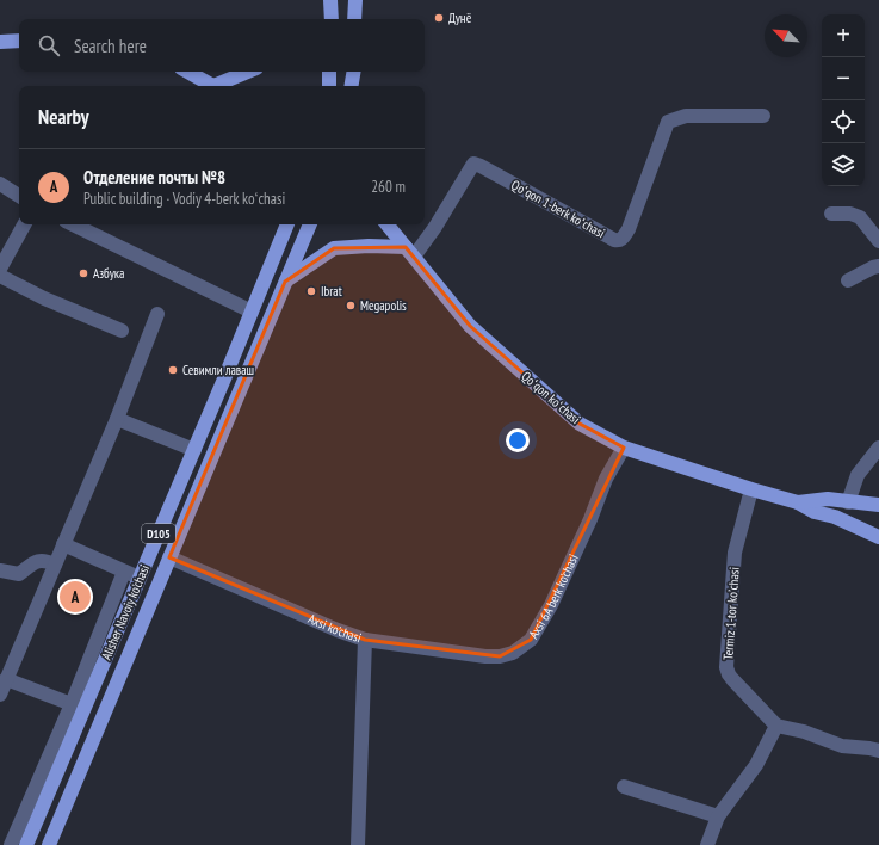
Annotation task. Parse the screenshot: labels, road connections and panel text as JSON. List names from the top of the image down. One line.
{"streets":{"main road":["Qoʻqon koʻchasi","D105","Alisher Navoiy ko'chasi"],"street":["Qoʻqon 1-berk koʻchasi","Axsi 6А berk ko'chasi","Termiz 1-tor koʼchasi","Axsi ko'chasi"]},"crossings":[["Qoʻqon 1-berk koʻchasi","Qoʻqon koʻchasi"],["Qoʻqon koʻchasi","Axsi 6А berk ko'chasi"],["Qoʻqon koʻchasi","Termiz 1-tor koʼchasi"],["Axsi 6А berk ko'chasi","Axsi ko'chasi"],["Alisher Navoiy ko'chasi","Axsi ko'chasi"]],"places":["Дунё","Азбука","Ibrat","Megapolis","Севимли лаваш"],"north":"top left","page":{"map_buttons":["+","−"],"search":"Search here","heading":"Nearby","list":[{"mark":"A","name":"Отделение почты №8","note":"Public building · Vodiy 4-berk koʻchasi","value":"260 m"}],"pins":"A"}}
